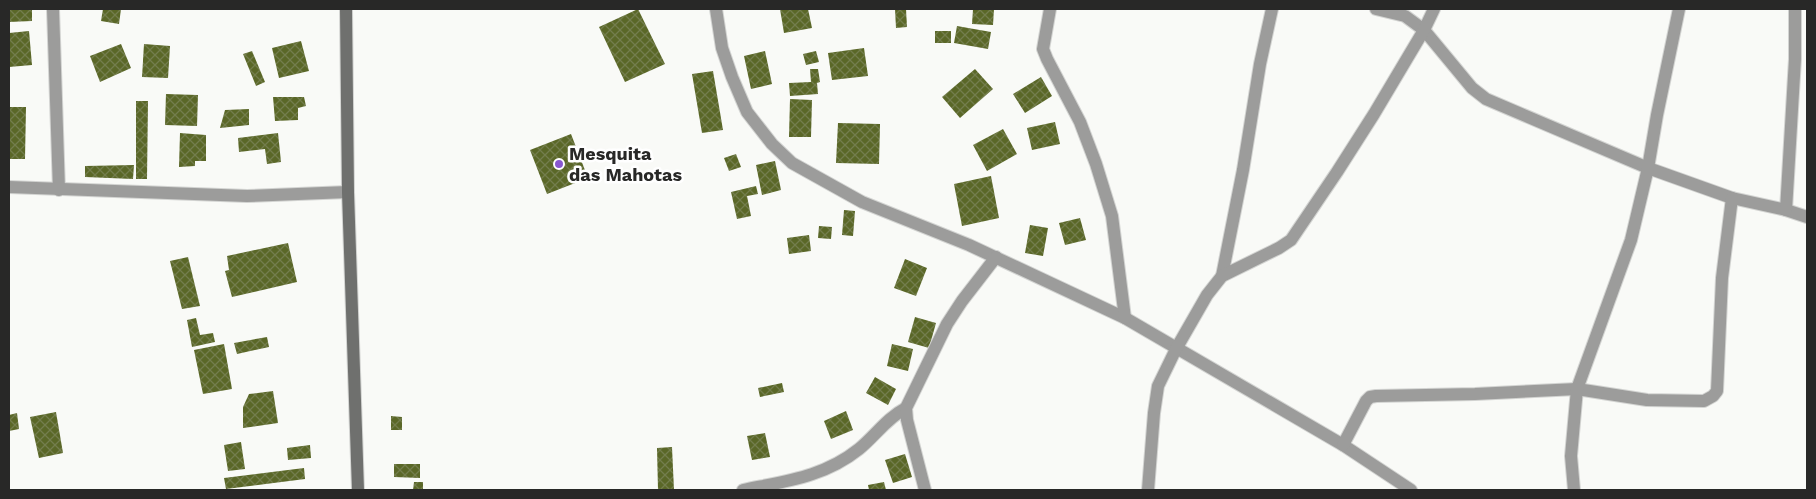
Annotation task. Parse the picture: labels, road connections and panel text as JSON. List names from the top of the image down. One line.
{"places":["Mesquita das Mahotas"]}
